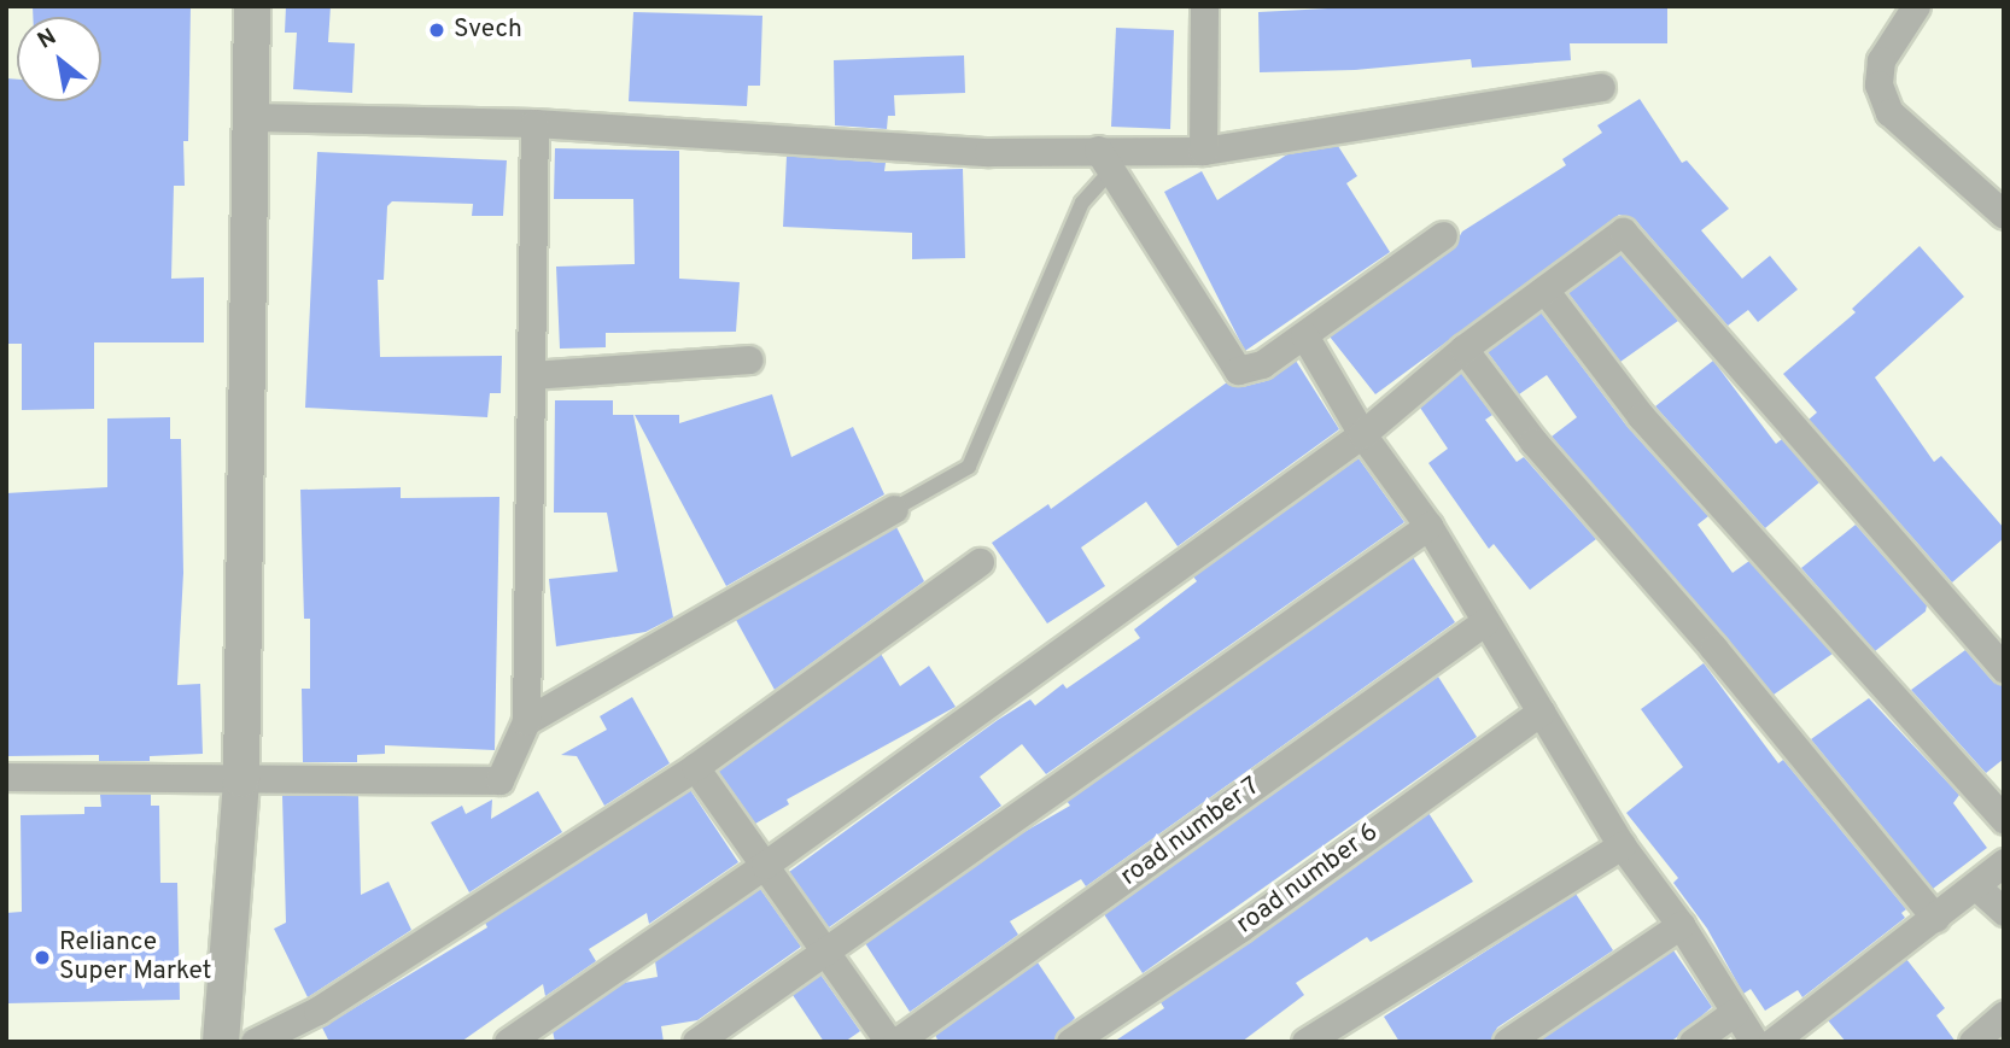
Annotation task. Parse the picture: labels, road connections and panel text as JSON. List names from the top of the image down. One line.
{"streets":{"street":["road number 7","road number 6"]},"places":["Svech","Reliance Super Market"],"north":"top left"}
